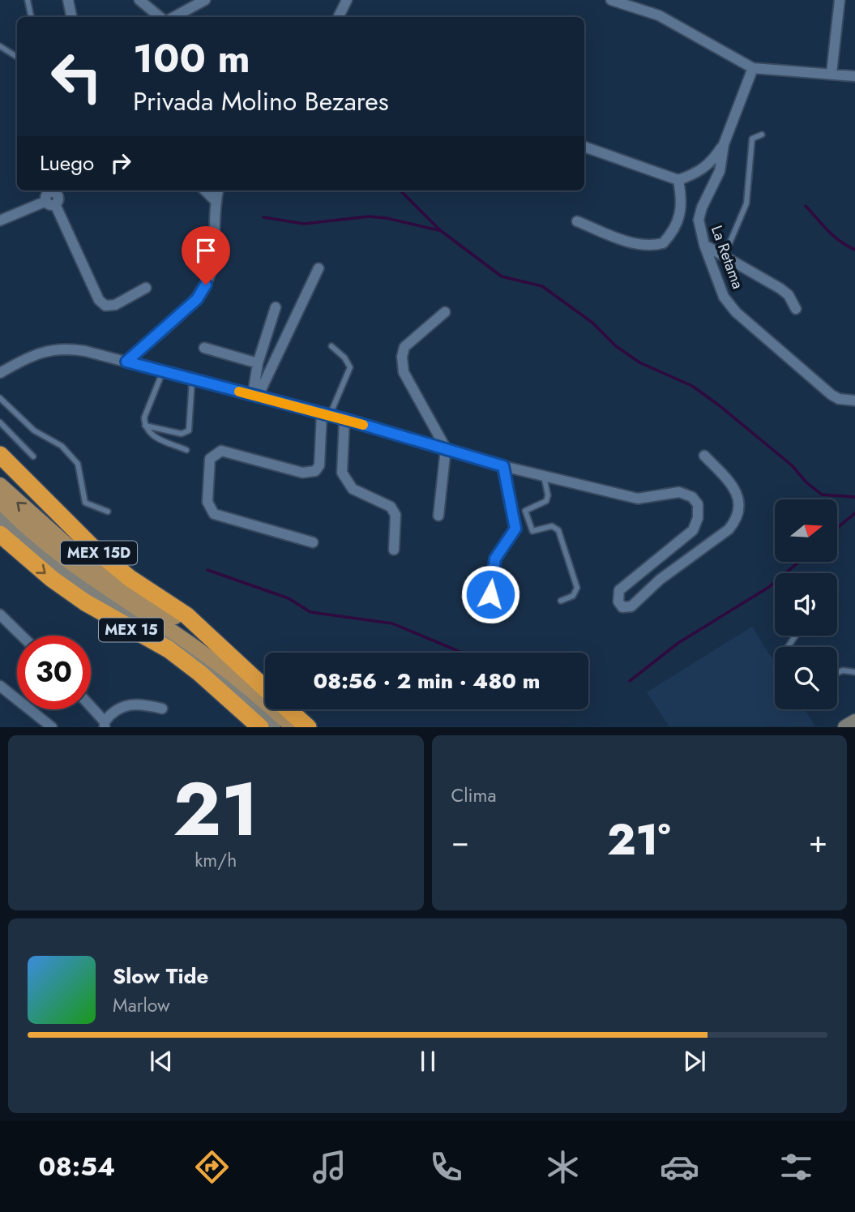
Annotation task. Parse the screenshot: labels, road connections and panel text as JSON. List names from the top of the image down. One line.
{"streets":{"highway":["MEX 15D","MEX 15"],"street":["La Retama"]},"crossings":[["MEX 15D","MEX 15"]],"north":"right","page":{"turn":["100 m","Privada Molino Bezares"],"then":"Luego","limit":"30","trip":"08:56 · 2 min · 480 m","tile":[["21","km/h"],"Clima"],"heat":["−","21°","+"],"song":["Slow Tide","Marlow"],"tabs":"08:54"}}
